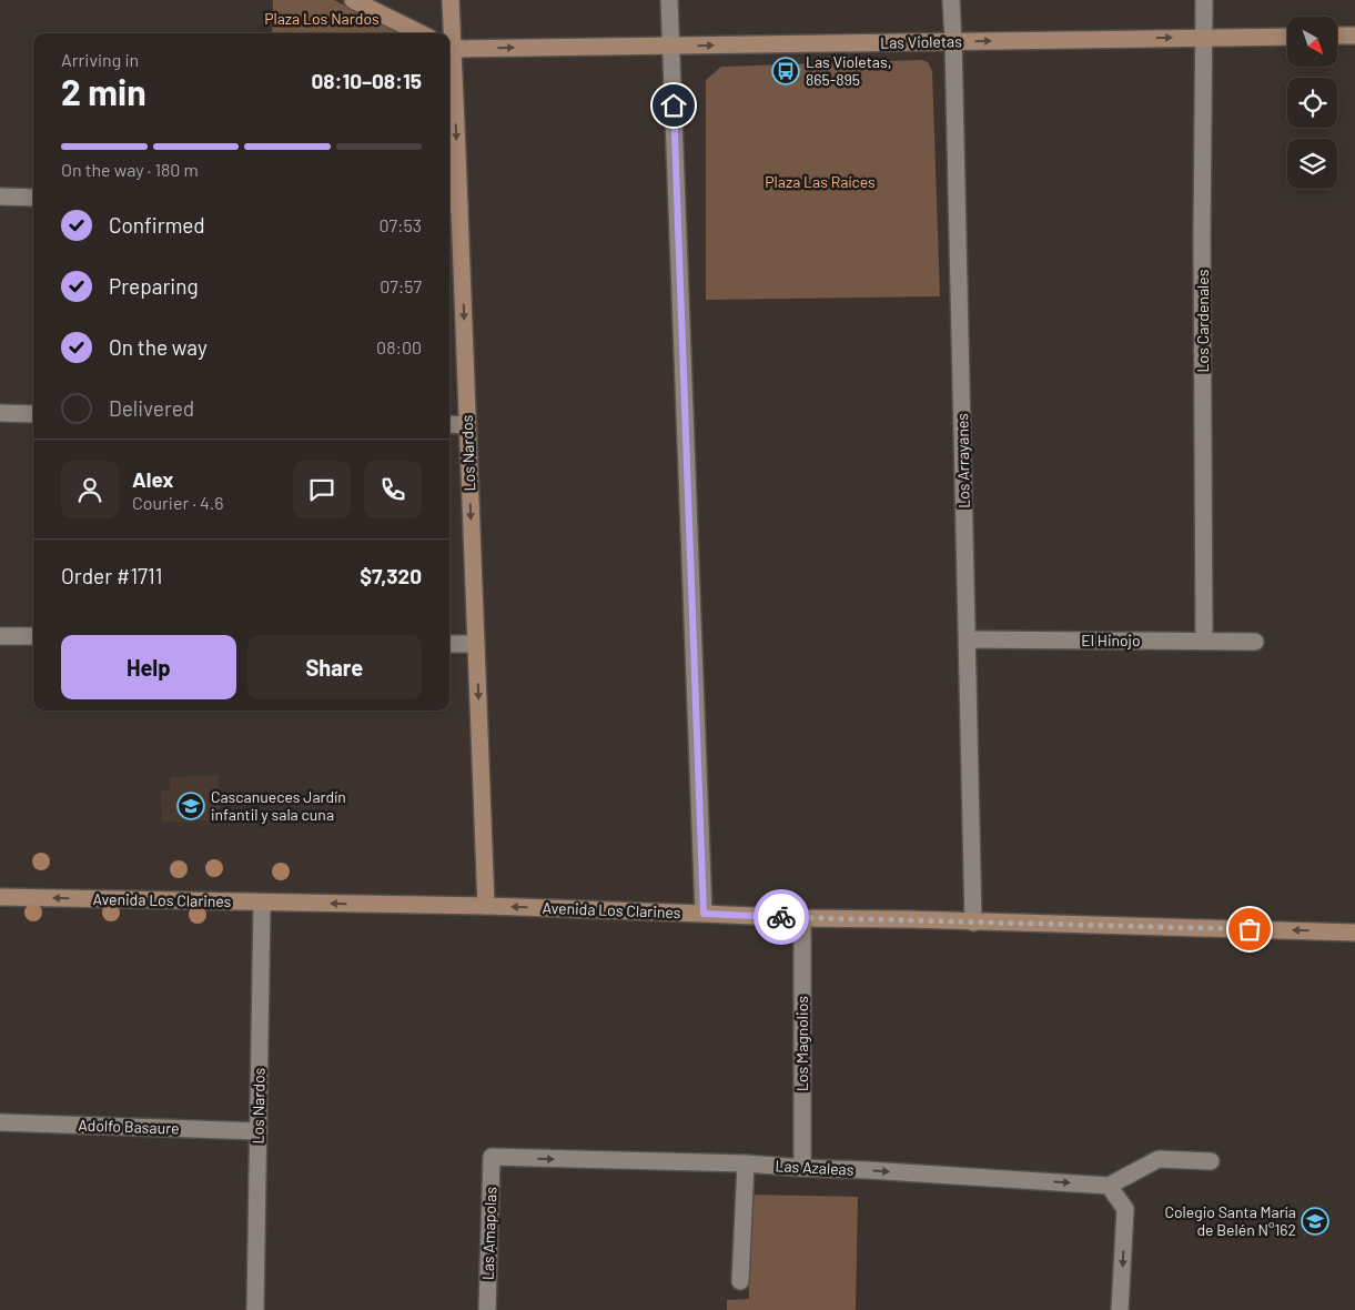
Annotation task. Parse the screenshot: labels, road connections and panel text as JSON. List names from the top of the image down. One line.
{"streets":{"street":["Las Violetas","Los Cardenales","Los Nardos","Los Arrayanes","El Hinojo","Avenida Los Clarines","Los Magnolios","Adolfo Basaure","Las Azaleas","Las Amapolas"]},"crossings":[["Las Violetas","Los Cardenales"],["Las Violetas","Los Arrayanes"],["Los Cardenales","El Hinojo"],["Los Nardos","Avenida Los Clarines"],["Los Nardos","Adolfo Basaure"],["Los Arrayanes","El Hinojo"],["Los Arrayanes","Avenida Los Clarines"],["Avenida Los Clarines","Los Magnolios"],["Los Magnolios","Las Azaleas"],["Las Azaleas","Las Amapolas"]],"one_way":["Las Violetas","Los Nardos","Avenida Los Clarines","Las Azaleas"],"parks":["Plaza Los Nardos","Plaza Las Raíces"],"places":{"bus stop":["Las Violetas, 865-895"],"school or university":["Cascanueces Jardín infantil y sala cuna","Colegio Santa María de Belén N°162"]},"north":"bottom right","page":{"heading":["2 min","Arriving in","08:10–08:15"],"panel":["Alex","Courier · 4.6","Order #1711","$7,320"],"bar":"On the way · 180 m","list":[["Confirmed","07:53"],["Preparing","07:57"],["On the way","08:00"],"Delivered"],"buttons":["Help","Share"]}}
